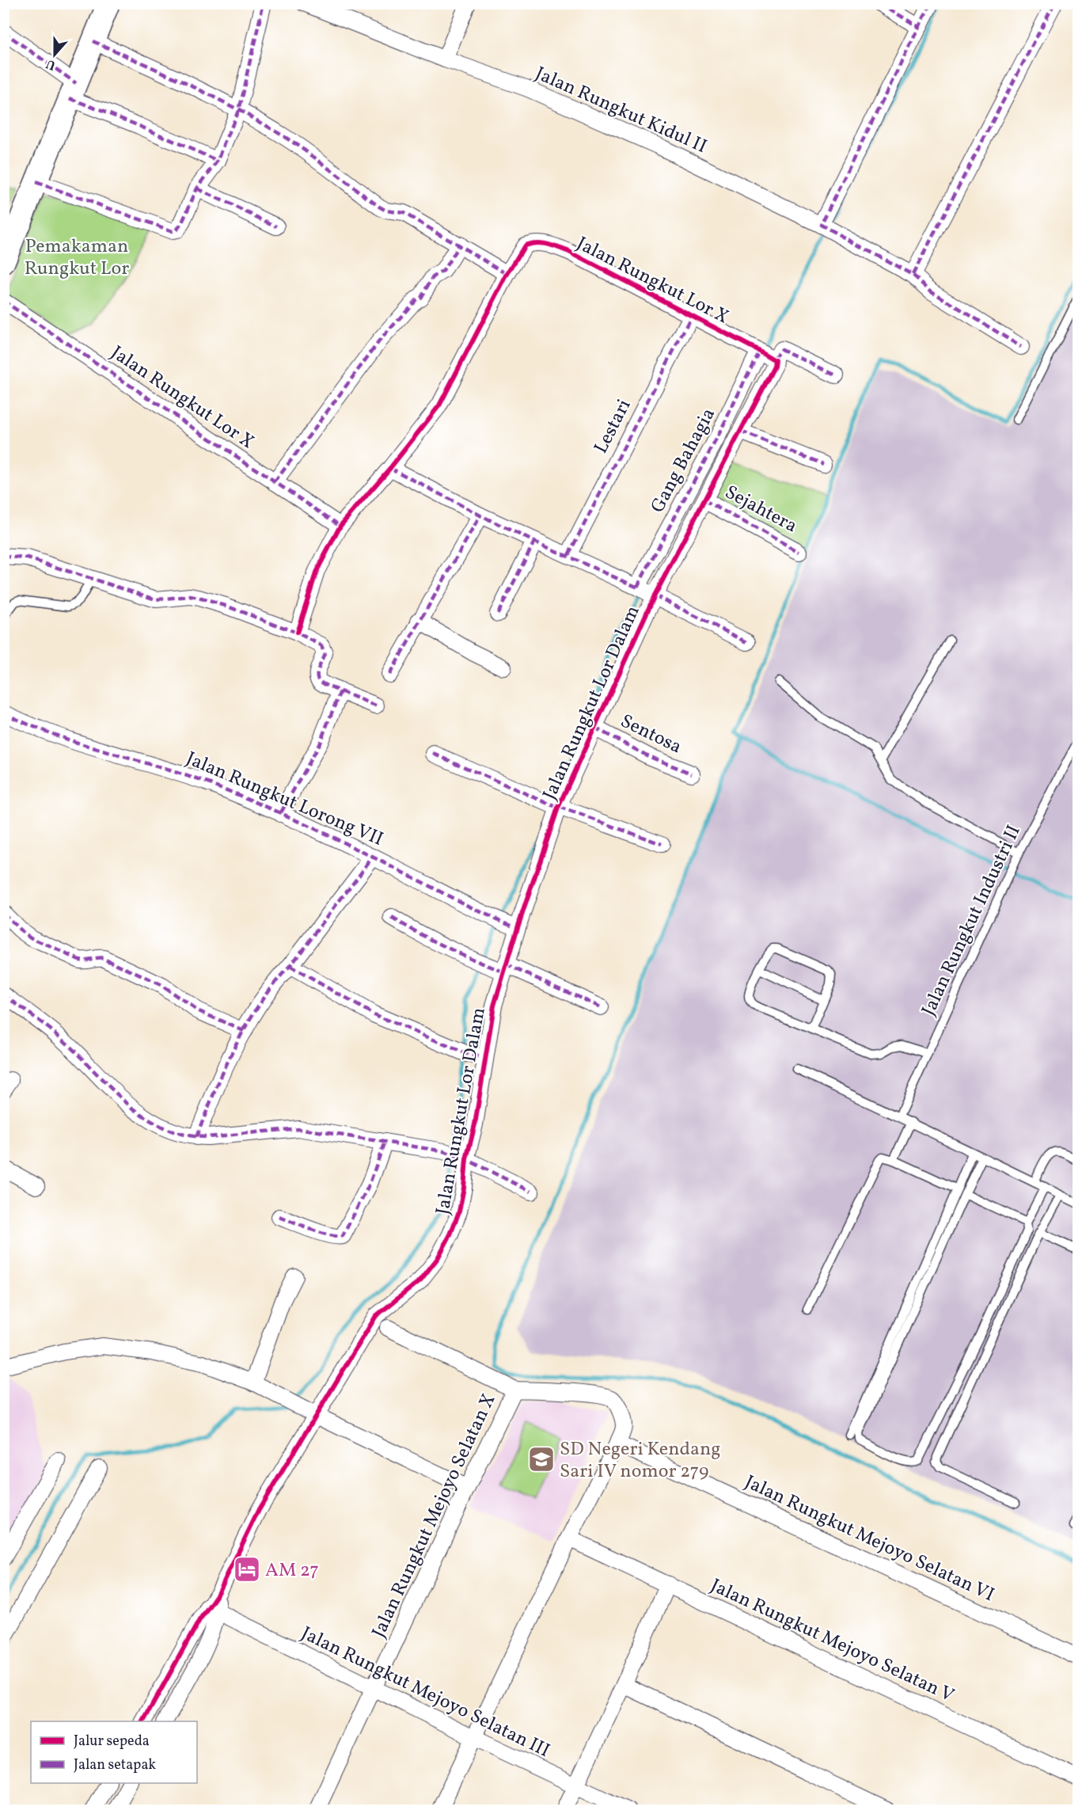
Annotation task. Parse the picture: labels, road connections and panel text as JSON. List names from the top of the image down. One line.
{"streets":{"street":["Jalan Rungkut Kidul II","Jalan Rungkut Lor X","Lestari","Gang Bahagia","Sejahtera","Jalan Rungkut Lor Dalam","Sentosa","Jalan Rungkut Lorong VII","Jalan Rungkut Mejoyo Selatan X","Jalan Rungkut Mejoyo Selatan VI","Jalan Rungkut Mejoyo Selatan V","Jalan Rungkut Mejoyo Selatan III"],"lane":["Jalan Rungkut Industri II"]},"crossings":[["Jalan Rungkut Lor X","Lestari"],["Jalan Rungkut Lor X","Gang Bahagia"],["Gang Bahagia","Jalan Rungkut Lor Dalam"],["Jalan Rungkut Lor Dalam","Sentosa"],["Jalan Rungkut Lor Dalam","Jalan Rungkut Lorong VII"],["Jalan Rungkut Lor Dalam","Jalan Rungkut Mejoyo Selatan III"],["Jalan Rungkut Mejoyo Selatan X","Jalan Rungkut Mejoyo Selatan VI"],["Jalan Rungkut Mejoyo Selatan X","Jalan Rungkut Mejoyo Selatan V"],["Jalan Rungkut Mejoyo Selatan X","Jalan Rungkut Mejoyo Selatan III"]],"parks":["Pemakaman Rungkut Lor"],"places":{"school or university":["SD Negeri Kendang Sari IV nomor 279"],"hotel":["AM 27"]},"legend":["Jalur sepeda","Jalan setapak"],"north":"bottom"}
